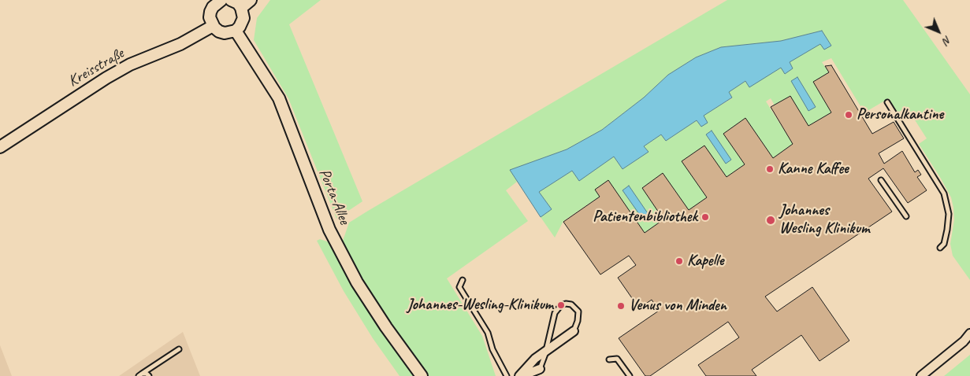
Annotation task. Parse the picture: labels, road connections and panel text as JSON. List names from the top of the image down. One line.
{"streets":{"street":["Kreisstraße","Porta-Allee"]},"places":["Personalkantine","Kanne Kaffee","Patientenbibliothek","Johannes Wesling Klinikum","Kapelle","Johannes-Wesling-Klinikum","Venus von Minden"],"north":"bottom right"}
